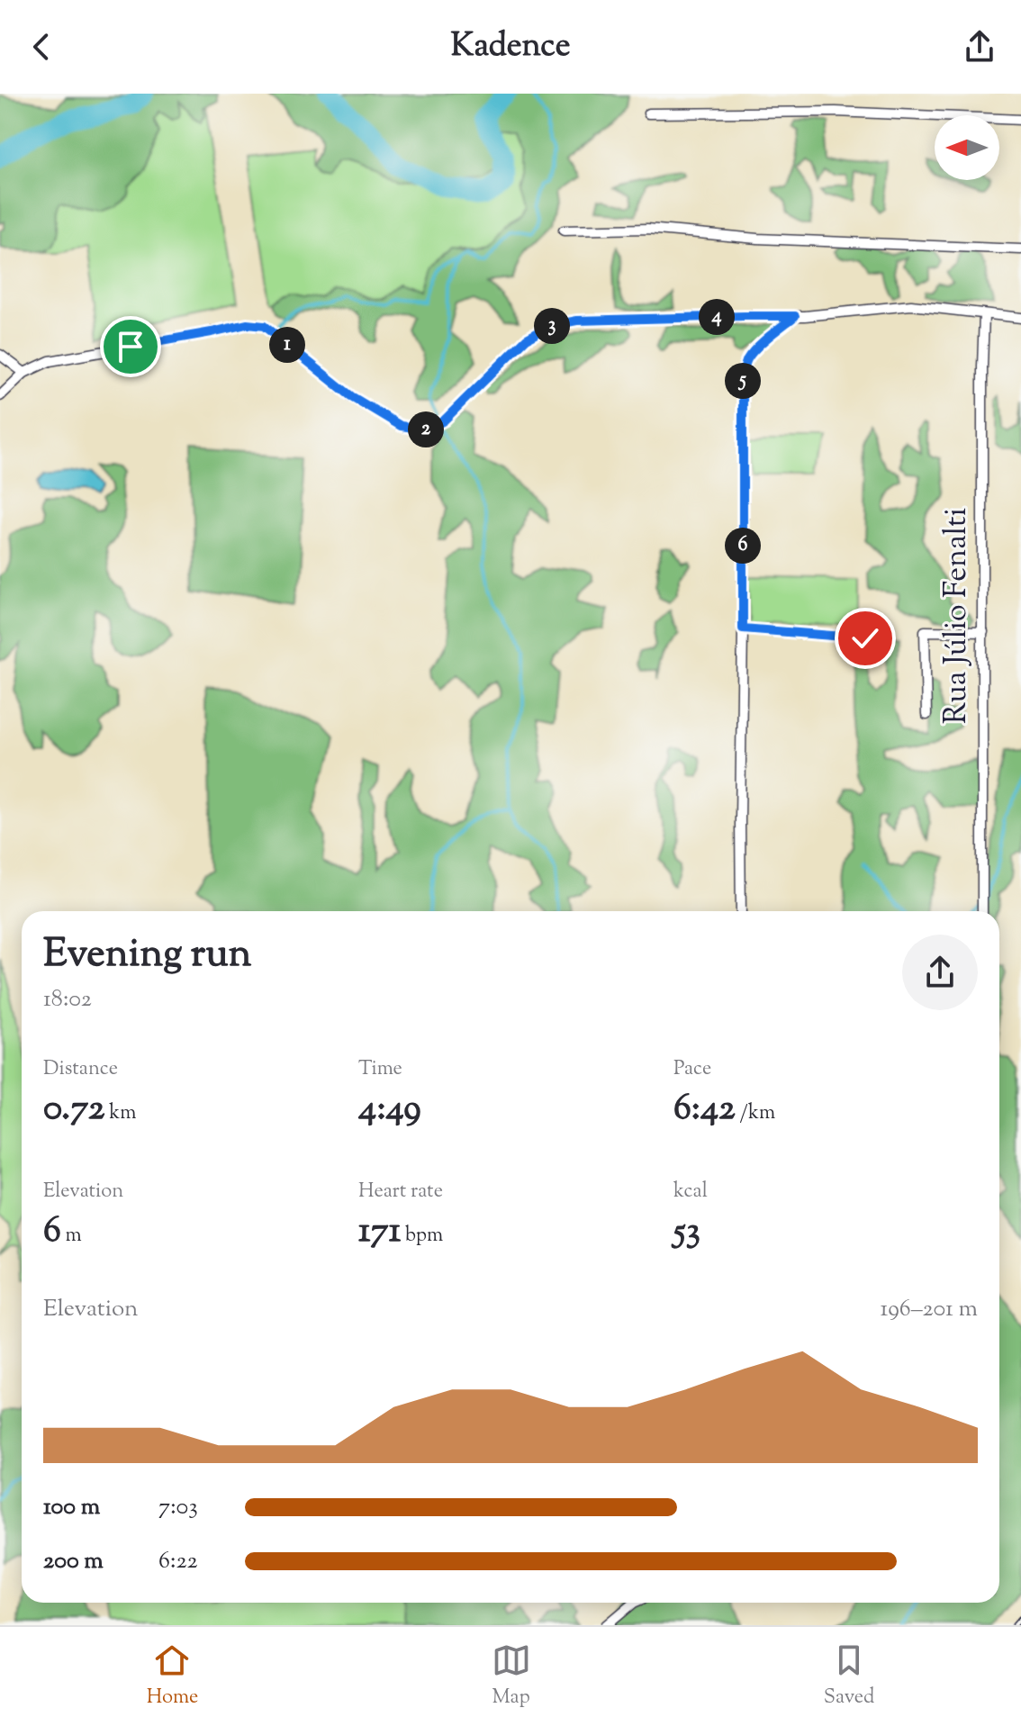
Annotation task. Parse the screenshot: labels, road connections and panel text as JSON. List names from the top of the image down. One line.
{"streets":{"street":["Rua Júlio Fenalti"]},"north":"left","page":{"header":"Kadence","pins":["4","3","1","5","2","6"],"heading":["Evening run","18:02"],"stats":[["Distance","0.72 km"],["Time","4:49"],["Pace","6:42 /km"],["Elevation","6 m"],["Heart rate","171 bpm"],["kcal","53"]],"chart":["Elevation","196–201 m"],"list":[{"name":"100 m","note":"7:03"},{"name":"200 m","note":"6:22"}],"tabs":["Home","Map","Saved"]}}
